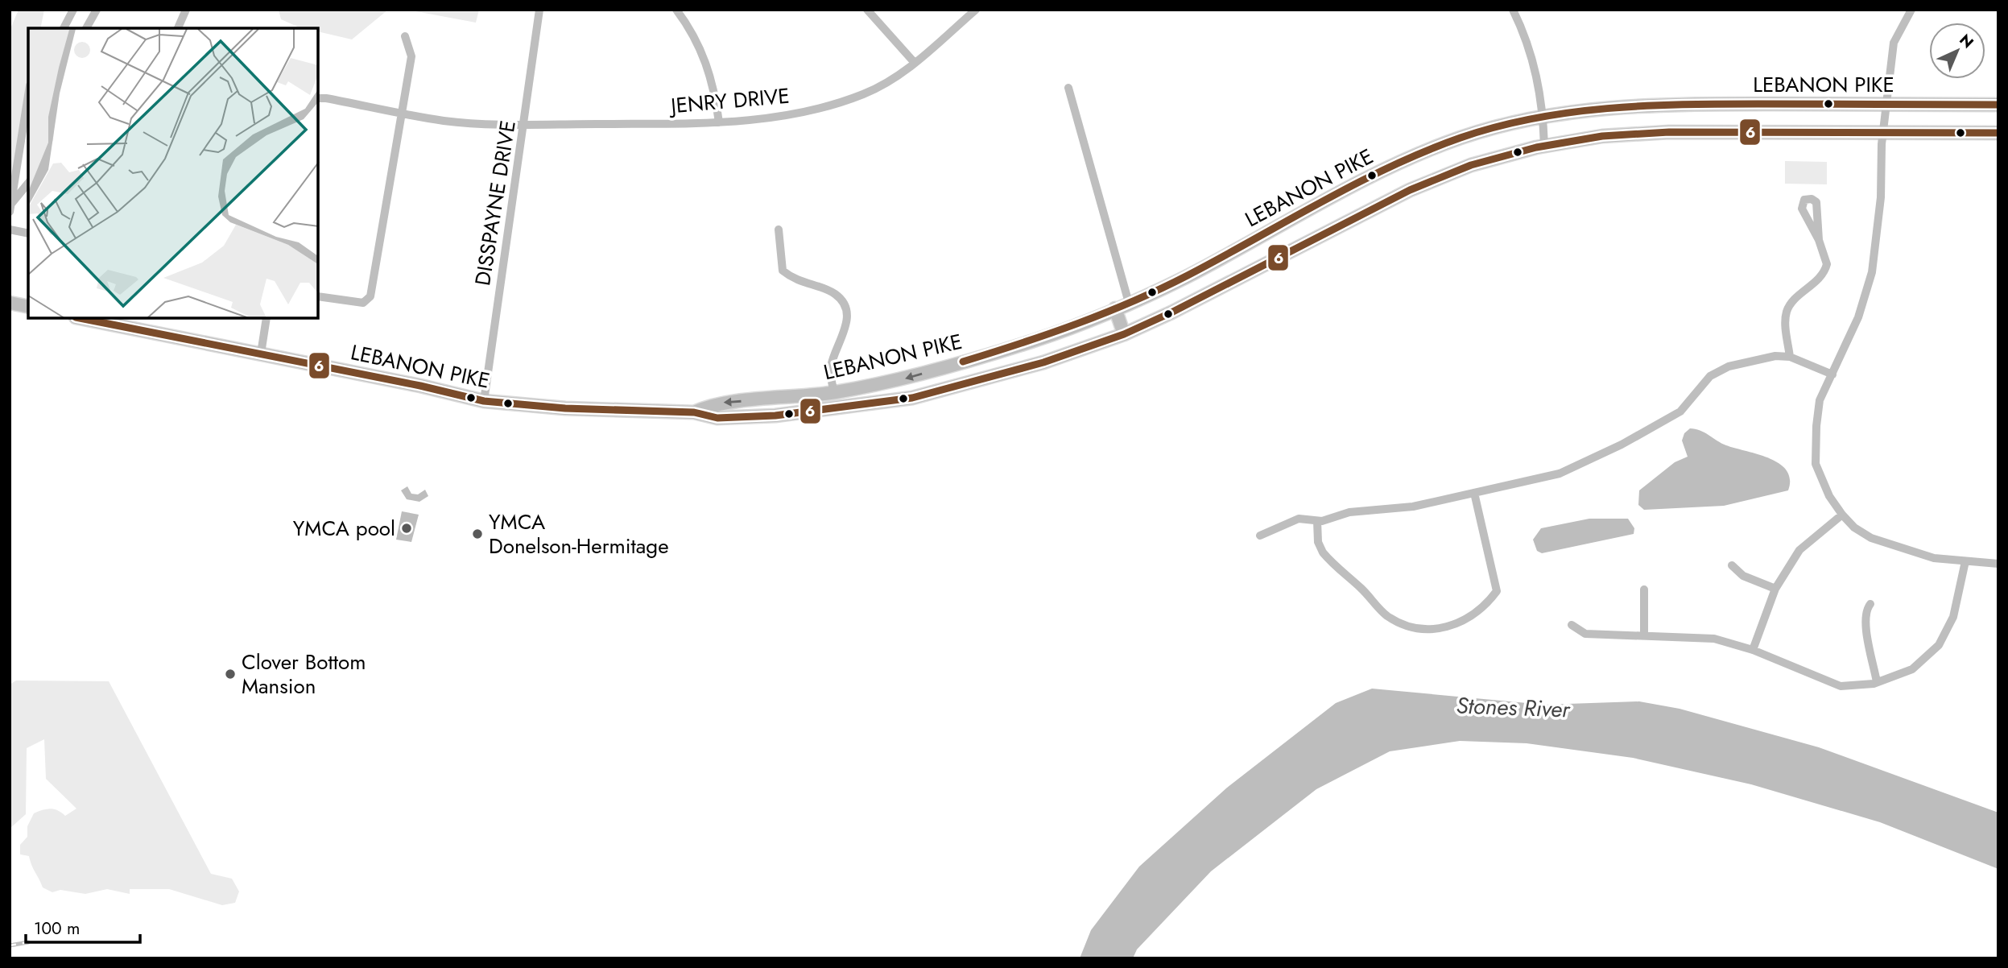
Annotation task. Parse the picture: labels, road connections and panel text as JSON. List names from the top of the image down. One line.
{"streets":{"main road":["LEBANON PIKE"],"street":["JENRY DRIVE","DISSPAYNE DRIVE"]},"crossings":[["LEBANON PIKE","DISSPAYNE DRIVE"],["JENRY DRIVE","DISSPAYNE DRIVE"]],"water":["Stones River"],"places":["YMCA pool","YMCA Donelson-Hermitage","Clover Bottom Mansion"],"lines":["transit line 6"],"scale_bar":"100 m","north":"top right"}
